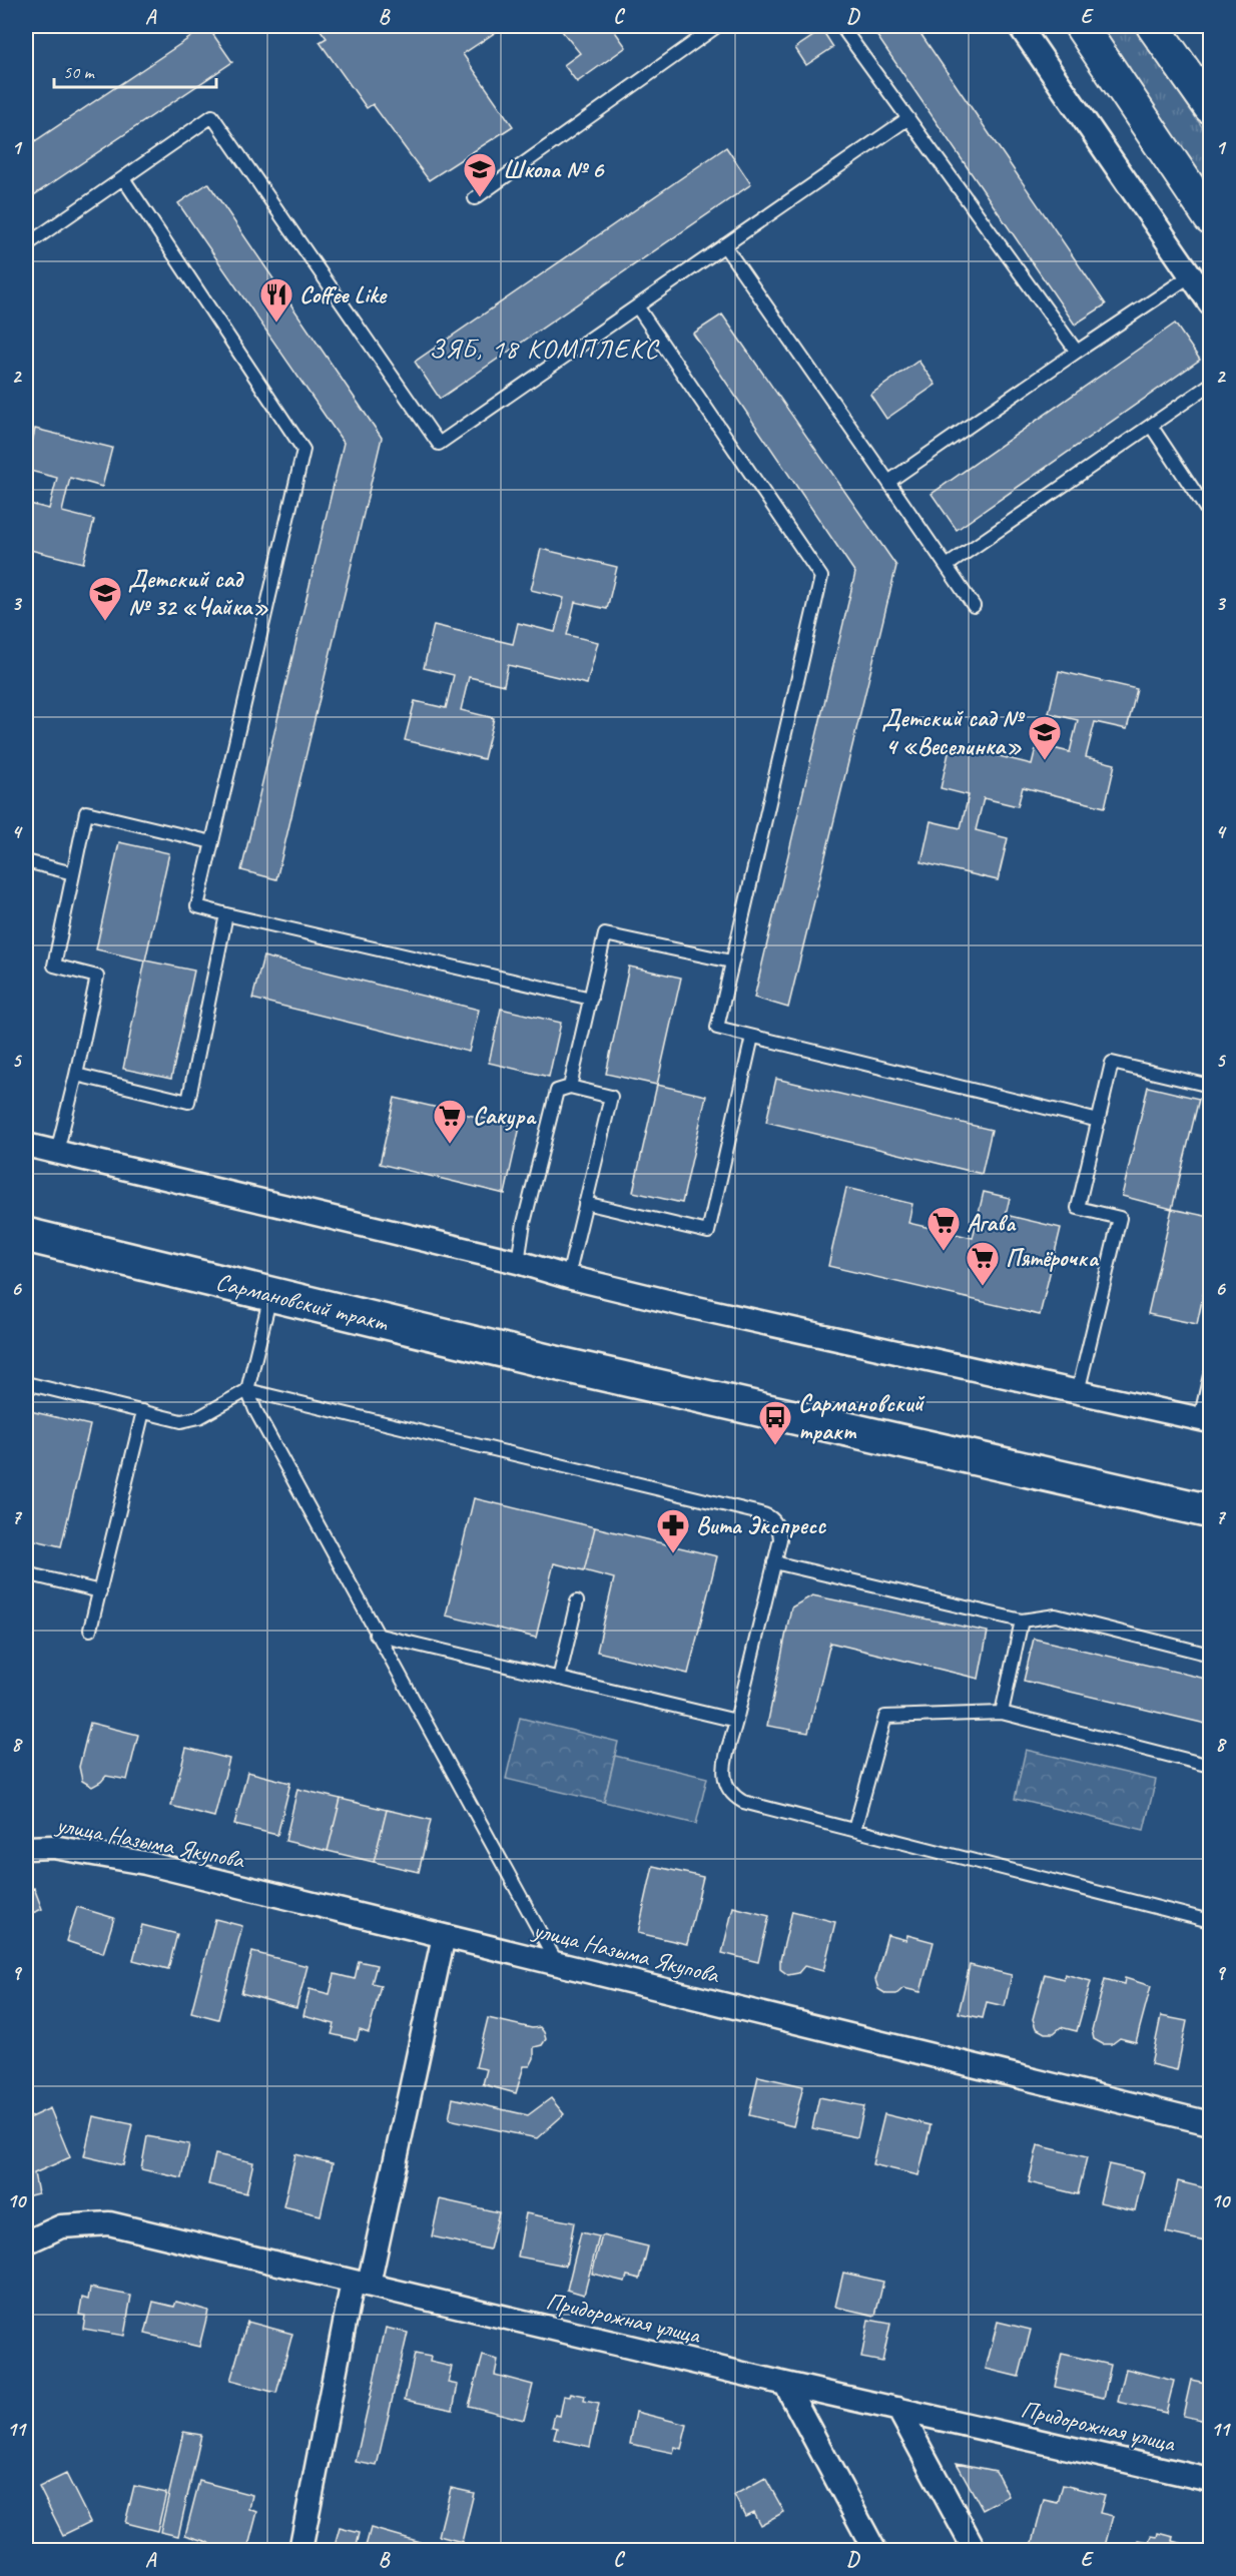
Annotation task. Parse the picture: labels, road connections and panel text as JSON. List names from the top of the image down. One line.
{"streets":{"main road":["Сармановский тракт"],"street":["улица Назыма Якупова","Придорожная улица"]},"districts":["ЗЯБ, 18 КОМПЛЕКС"],"places":{"school or university":["Школа № 6","Детский сад № 32 «Чайка»","Детский сад № 4 «Веселинка»"],"restaurant":["Coffee Like"],"supermarket":["Сакура","Агава","Пятёрочка"],"bus stop":["Сармановский тракт"],"pharmacy":["Вита Экспресс"]},"scale_bar":"50 m","grid":{"columns":["A","B","C","D","E"],"rows":["1","2","3","4","5","6","7","8","9","10","11"]}}
